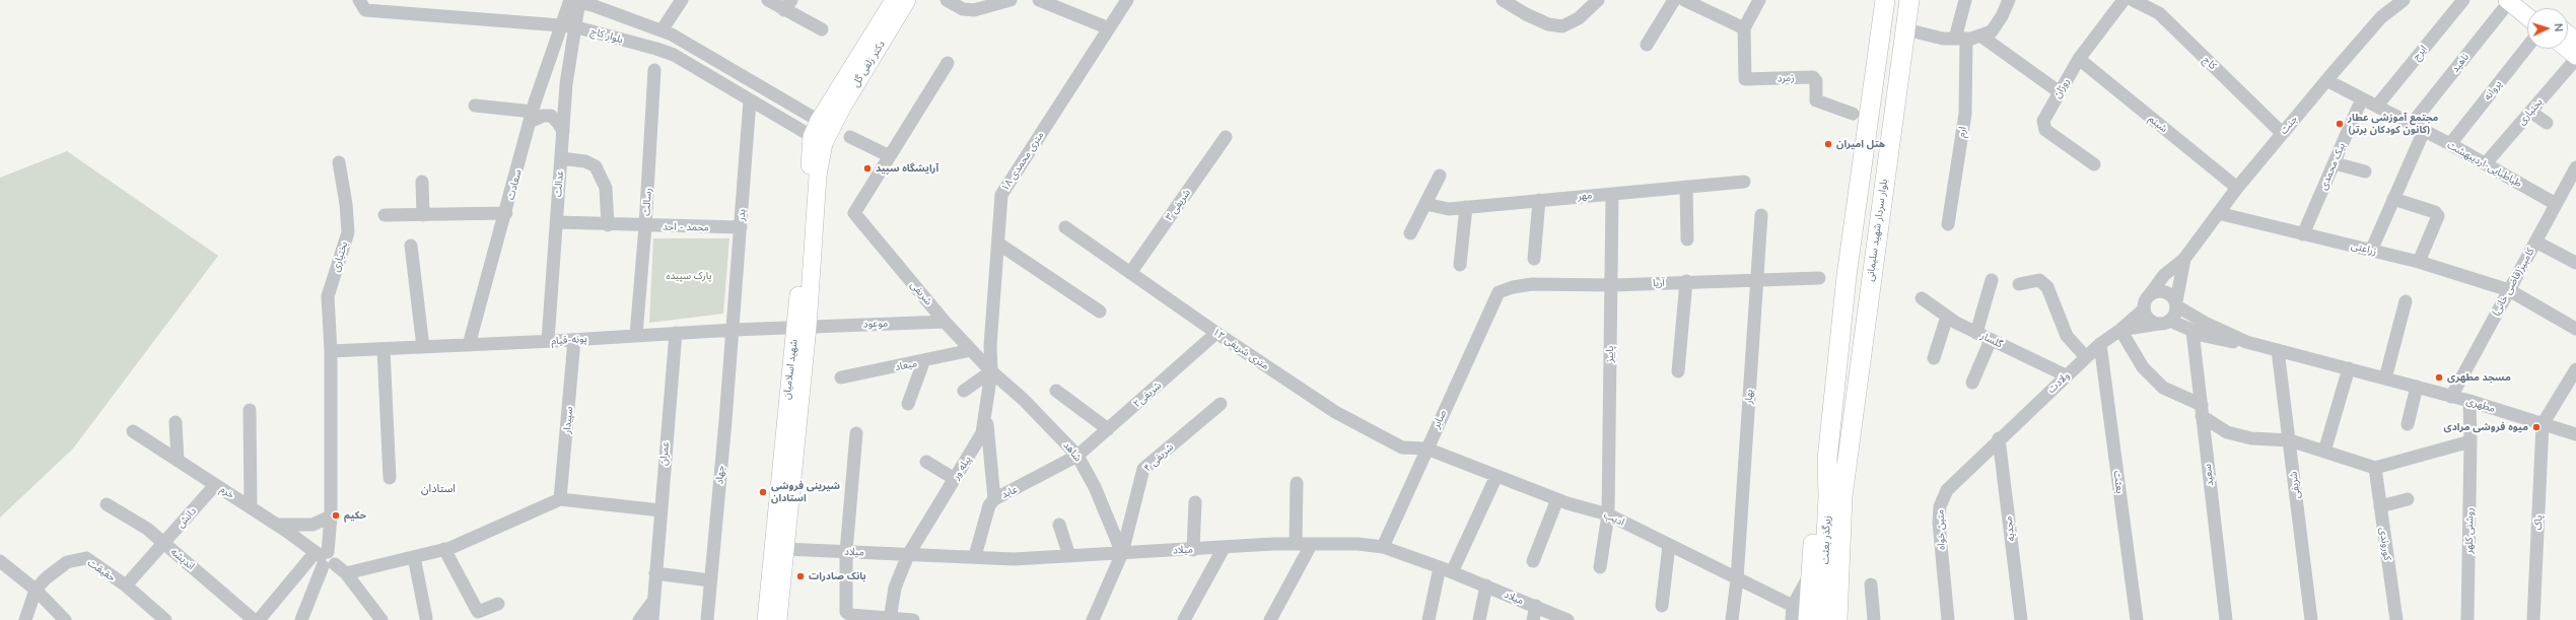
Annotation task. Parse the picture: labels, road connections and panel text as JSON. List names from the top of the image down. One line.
{"streets":{"highway":["بلوار سردار شهید سلیمانی","زیرگذر بعثت"],"main road":["دکتر زلفی گل","شهید اسلامیان"],"street":["بلوار کاج","ایرج","کاج","ناهید","زمرد","روژان","پروانه","بختیاری","شبنم","جنت","ارم","۱۸ متری محمدی","طباطبایی-اردیبهشت","بیک محمدی","عدالت","سعادت","مهر","رسالت","شریفی ۳","بدر","محمد - احد","زراعتی","کامبیز(قاضی خانی)","آریا","شریفی","موعود","پونه-قیام","گلسار","۱۲ متری شریفی","پاییز","میعاد","ولادت","شریفی۲","بهار","مطهری","صابر","سپیدار","شاهد","عمران","شریفی ۴","پیله ور","جهاد","سعید","بعثت","خرم","عابد","دانش","ادیب","پاک","مجدیه","متین خواه","روشنی کلهر","کوروندی","میلاد","اندیشه","حقیقت"]},"crossings":[["بلوار کاج","دکتر زلفی گل"],["بلوار کاج","عدالت"],["بلوار کاج","سعادت"],["بلوار کاج","بدر"],["بلوار کاج","شهید اسلامیان"],["ایرج","طباطبایی-اردیبهشت"],["کاج","جنت"],["ناهید","طباطبایی-اردیبهشت"],["دکتر زلفی گل","شهید اسلامیان"],["روژان","شبنم"],["پروانه","طباطبایی-اردیبهشت"],["بختیاری","طباطبایی-اردیبهشت"],["بختیاری","پونه-قیام"],["شبنم","جنت"],["جنت","طباطبایی-اردیبهشت"],["جنت","زراعتی"],["جنت","ولادت"],["جنت","مطهری"],["۱۸ متری محمدی","شریفی"],["۱۸ متری محمدی","شاهد"],["۱۸ متری محمدی","پیله ور"],["طباطبایی-اردیبهشت","بیک محمدی"],["طباطبایی-اردیبهشت","کامبیز(قاضی خانی)"],["بیک محمدی","زراعتی"],["عدالت","سعادت"],["عدالت","محمد - احد"],["عدالت","پونه-قیام"],["سعادت","پونه-قیام"],["مهر","پاییز"],["رسالت","محمد - احد"],["رسالت","پونه-قیام"],["شریفی ۳","۱۲ متری شریفی"],["بدر","محمد - احد"],["بدر","پونه-قیام"],["بدر","جهاد"],["بلوار سردار شهید سلیمانی","زیرگذر بعثت"],["زراعتی","کامبیز(قاضی خانی)"],["کامبیز(قاضی خانی)","مطهری"],["آریا","پاییز"],["آریا","بهار"],["آریا","صابر"],["شریفی","موعود"],["شریفی","میعاد"],["شریفی","مطهری"],["شریفی","شاهد"],["شریفی","پیله ور"],["موعود","پونه-قیام"],["موعود","شهید اسلامیان"],["پونه-قیام","شهید اسلامیان"],["پونه-قیام","سپیدار"],["پونه-قیام","عمران"],["پونه-قیام","جهاد"],["گلسار","ولادت"],["۱۲ متری شریفی","شریفی۲"],["۱۲ متری شریفی","صابر"],["۱۲ متری شریفی","ادیب"],["پاییز","ادیب"],["شهید اسلامیان","میلاد"],["ولادت","مطهری"],["ولادت","بعثت"],["ولادت","مجدیه"],["ولادت","متین خواه"],["شریفی۲","شاهد"],["شریفی۲","عابد"],["بهار","ادیب"],["مطهری","سعید"],["مطهری","پاک"],["مطهری","روشنی کلهر"],["صابر","ادیب"],["صابر","میلاد"],["شاهد","شریفی ۴"],["شاهد","پیله ور"],["شاهد","عابد"],["شاهد","میلاد"],["شریفی ۴","میلاد"],["پیله ور","میلاد"],["خرم","دانش"],["عابد","میلاد"],["دانش","اندیشه"],["دانش","حقیقت"],["مجدیه","متین خواه"]],"districts":["استادان"],"parks":["پارک سپیده"],"places":["مجتمع آموزشی عطار (کانون کودکان برتر)","هتل امیران","آرایشگاه سپید","مسجد مطهری","میوه فروشی مرادی","شیرینی فروشی استادان","حکیم","بانک صادرات"],"north":"right"}
